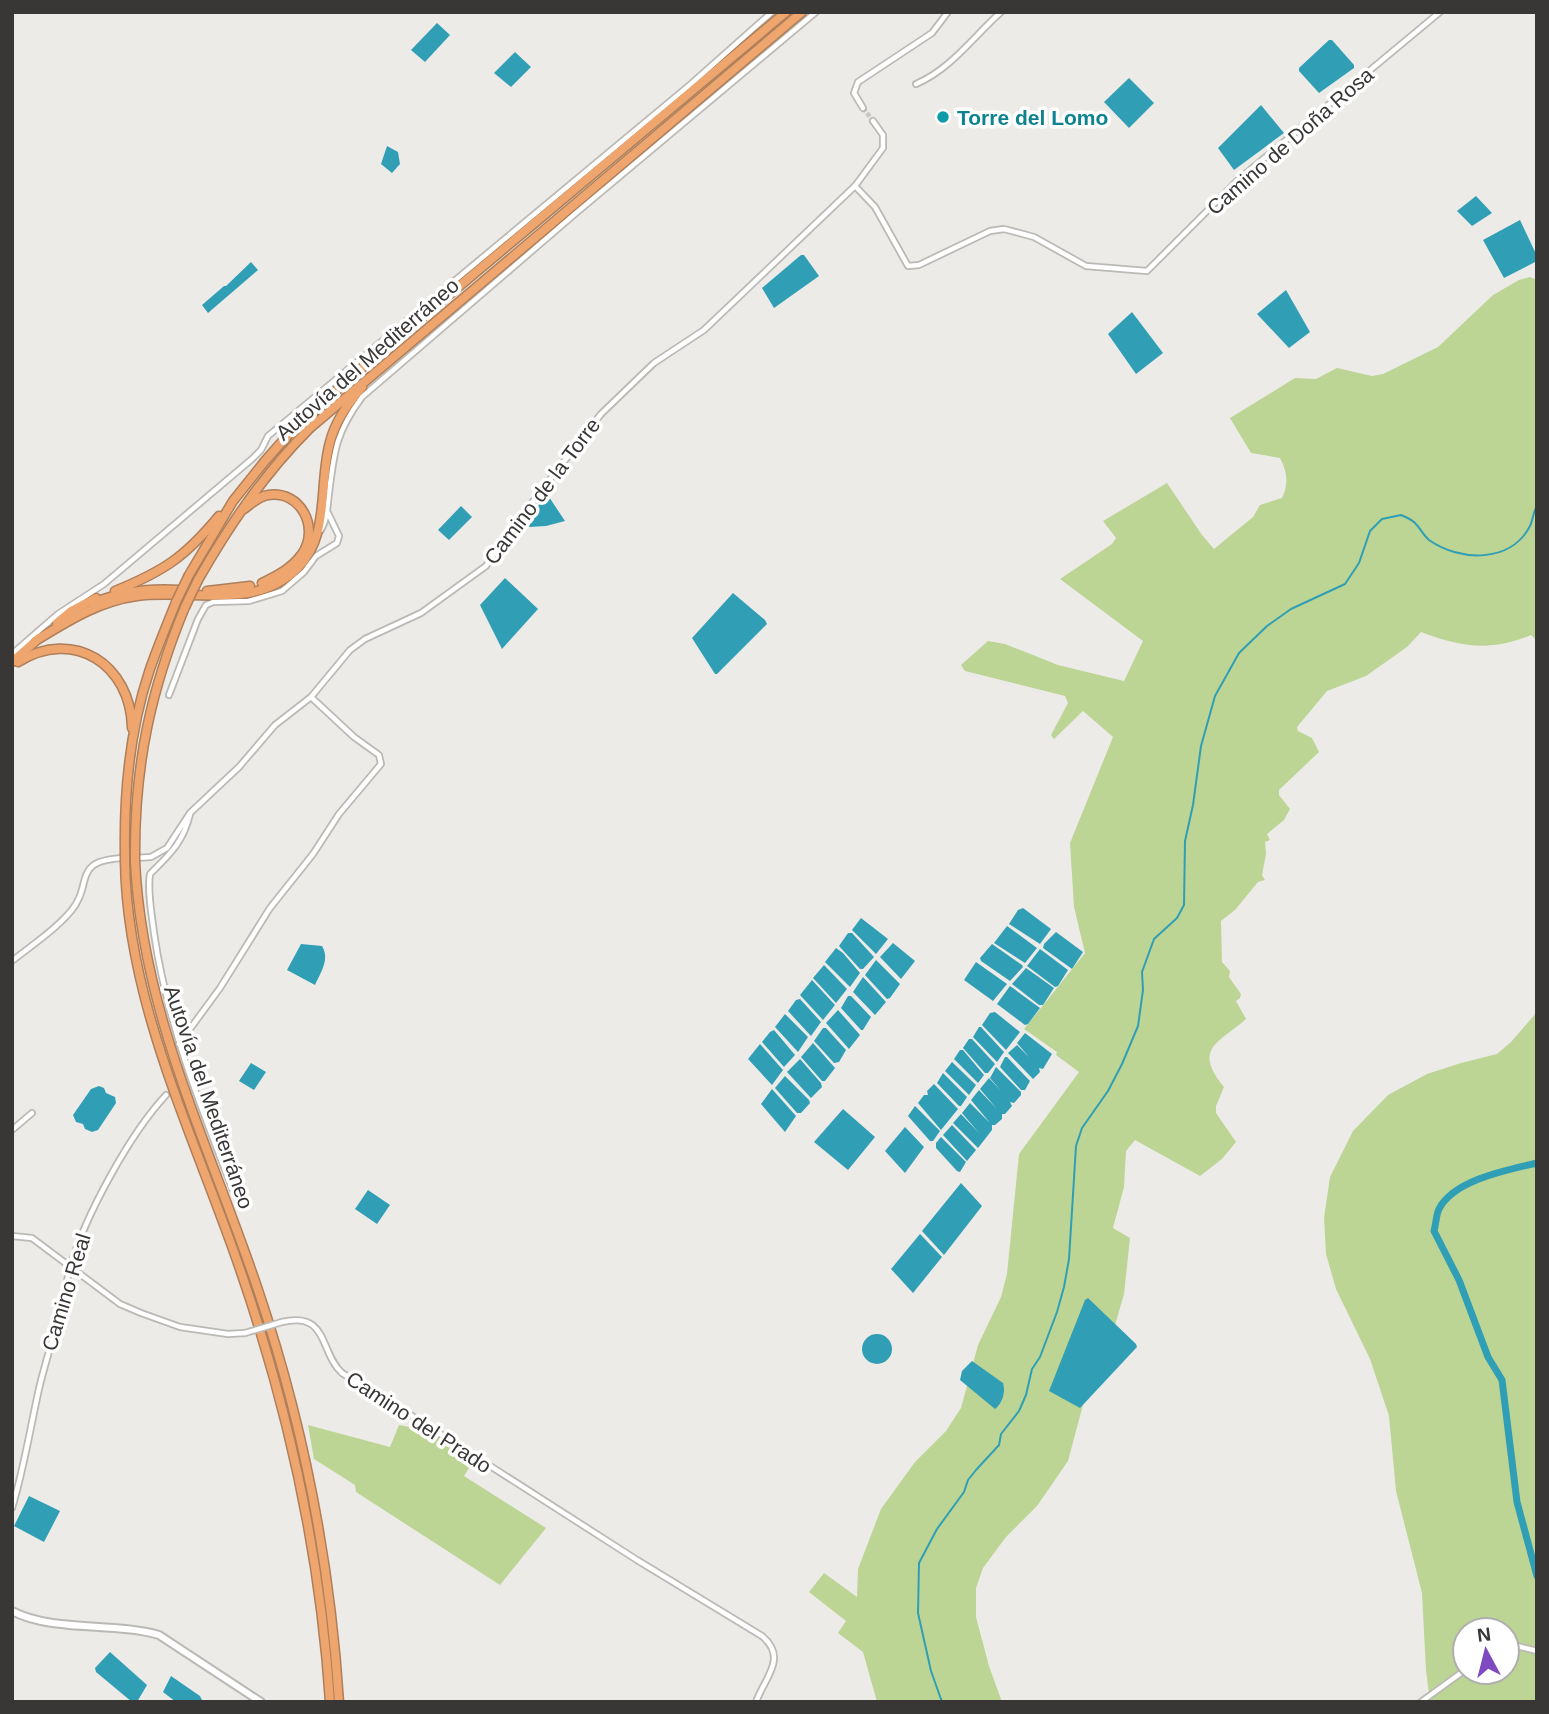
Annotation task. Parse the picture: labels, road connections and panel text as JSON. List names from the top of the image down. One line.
{"streets":{"highway":["Autovía del Mediterráneo"],"street":["Camino de Doña Rosa","Camino de la Torre","Camino Real","Camino del Prado"]},"crossings":[["Camino de Doña Rosa","Camino de la Torre"],["Camino Real","Camino del Prado"]],"places":["Torre del Lomo"],"north":"top"}
